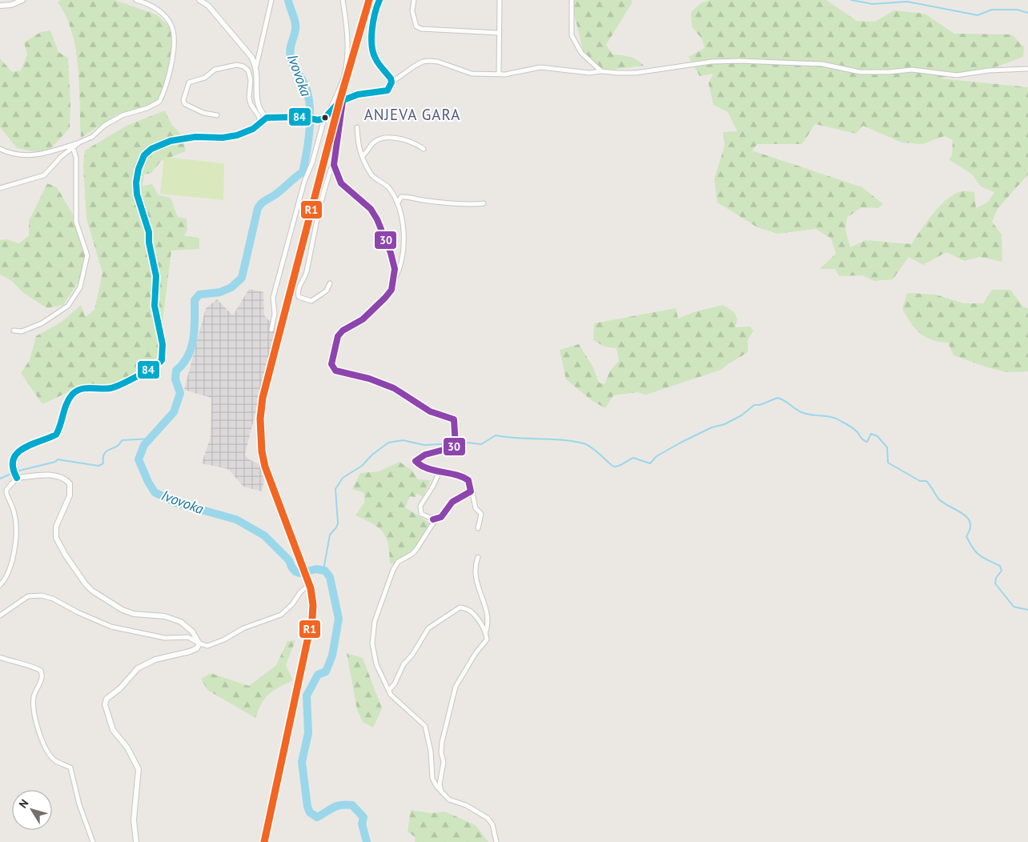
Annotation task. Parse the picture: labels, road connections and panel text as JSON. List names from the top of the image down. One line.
{"districts":["ANJEVA GARA"],"water":["Ivovoka"],"lines":["transit line R1","transit line 84","transit line 30"],"north":"top left"}
